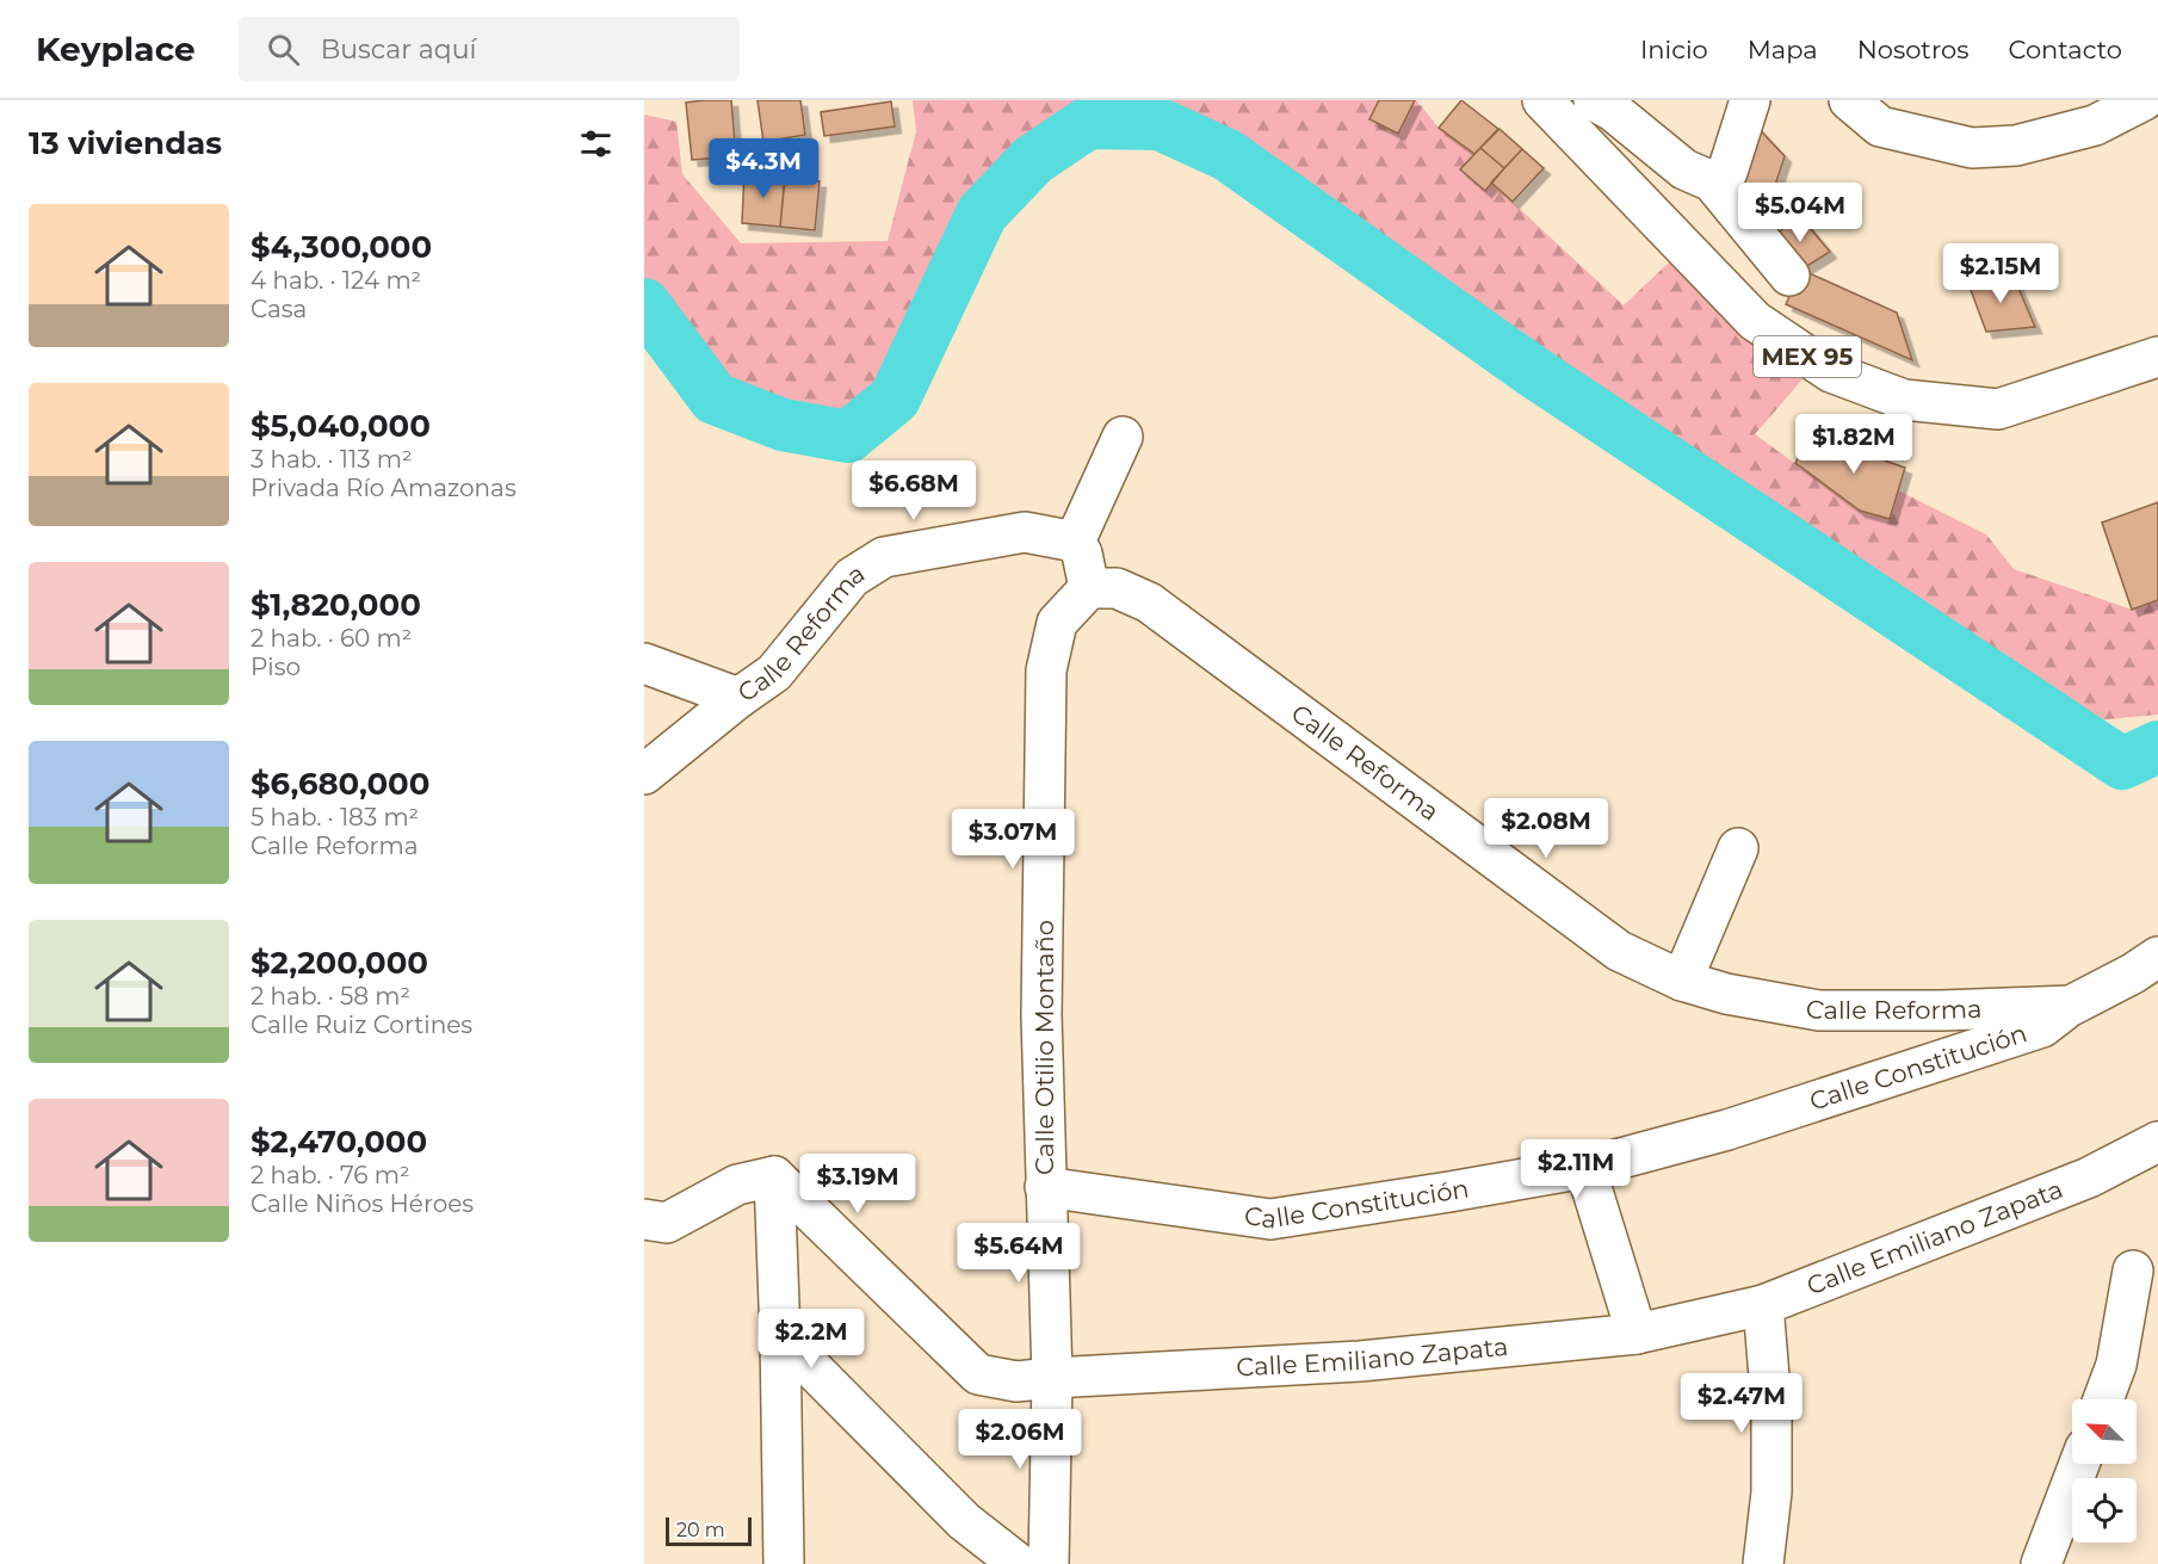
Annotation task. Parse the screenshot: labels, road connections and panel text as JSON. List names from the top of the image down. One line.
{"streets":{"street":["MEX 95","Calle Reforma","Calle Otilio Montaño","Calle Constitución","Calle Emiliano Zapata"]},"crossings":[["Calle Reforma","Calle Otilio Montaño"],["Calle Reforma","Calle Constitución"],["Calle Otilio Montaño","Calle Constitución"],["Calle Otilio Montaño","Calle Emiliano Zapata"]],"scale_bar":"20 m","north":"top left","page":{"header":"Keyplace","search":"Buscar aquí","nav":["Inicio","Mapa","Nosotros","Contacto"],"heading":"13 viviendas","price":["$4.3M","$5.04M","$2.15M","$1.82M","$6.68M","$2.08M","$3.07M","$2.11M","$3.19M","$5.64M","$2.2M","$2.47M","$2.06M"],"list":[{"name":"$4,300,000","note":"4 hab. · 124 m² · Casa"},{"name":"$5,040,000","note":"3 hab. · 113 m² · Privada Río Amazonas"},{"name":"$1,820,000","note":"2 hab. · 60 m² · Piso"},{"name":"$6,680,000","note":"5 hab. · 183 m² · Calle Reforma"},{"name":"$2,200,000","note":"2 hab. · 58 m² · Calle Ruiz Cortines"},{"name":"$2,470,000","note":"2 hab. · 76 m² · Calle Niños Héroes"}],"scale":"20 m"}}
